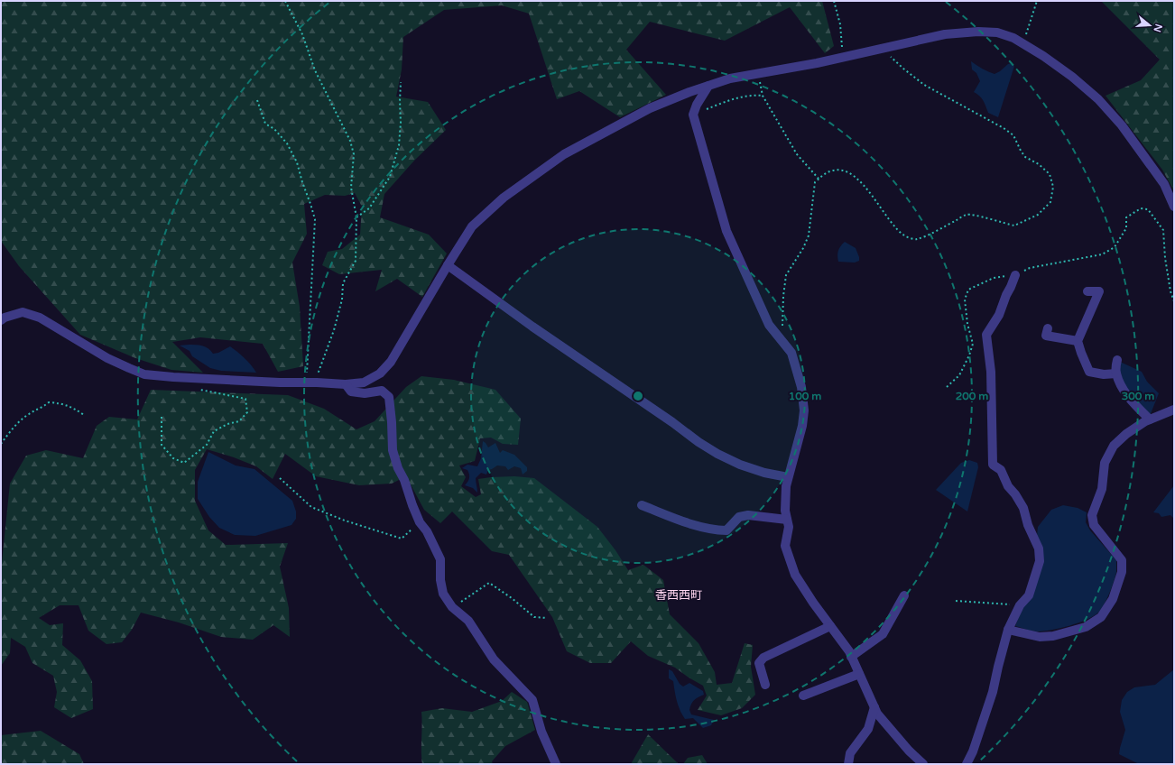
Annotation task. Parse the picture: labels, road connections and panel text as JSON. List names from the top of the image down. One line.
{"districts":["香西西町"],"north":"right","rings":["100 m","200 m","300 m"]}
